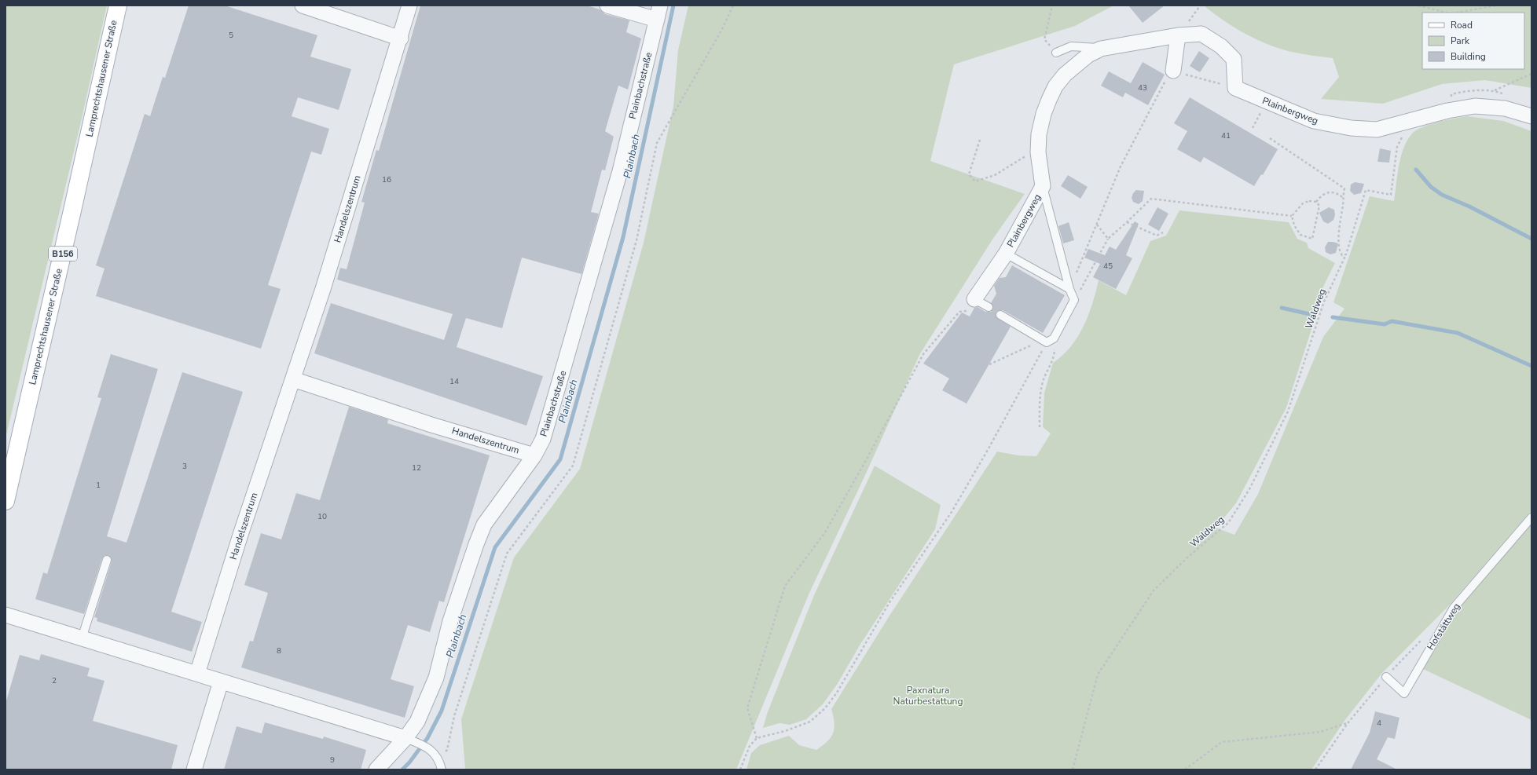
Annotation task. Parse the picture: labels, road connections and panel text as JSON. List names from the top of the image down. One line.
{"streets":{"main road":["Lamprechtshausener Straße","B156"],"street":["Plainbachstraße","Plainbergweg","Handelszentrum"],"lane":["Hofstättweg"],"path":["Waldweg"]},"crossings":[["Plainbachstraße","Handelszentrum"]],"water":["Plainbach"],"parks":["Paxnatura Naturbestattung"],"house_numbers":["5","43","41","16","45","14","3","12","1","10","8","2","4","9"],"legend":["Road","Park","Building"]}
